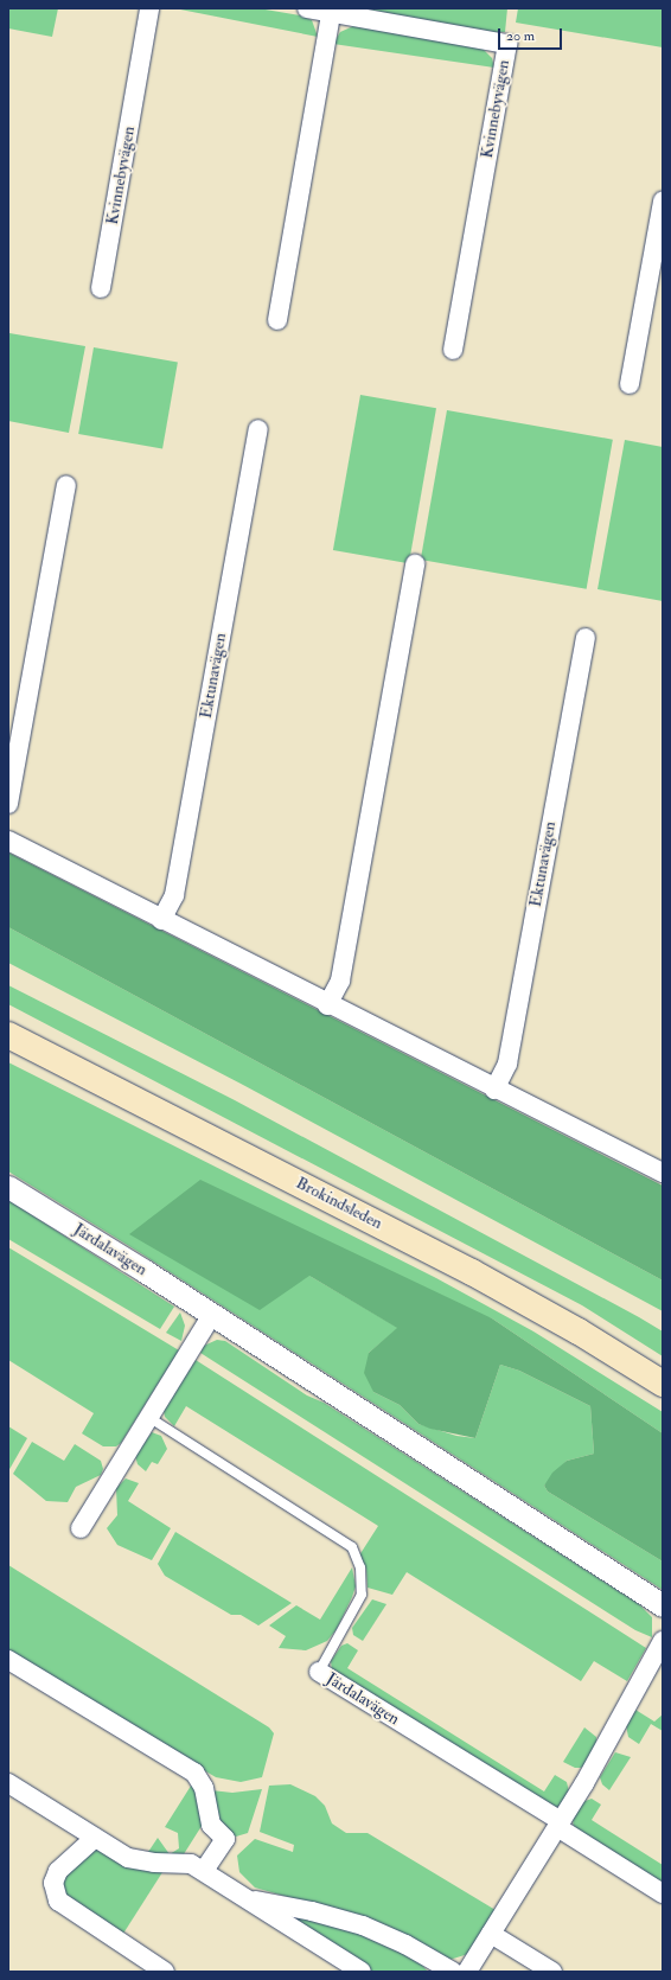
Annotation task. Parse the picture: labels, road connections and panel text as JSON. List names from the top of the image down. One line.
{"streets":{"main road":["Brokindsleden"],"street":["Kvinnebyvägen","Ektunavägen","Järdalavägen"]},"scale_bar":"20 m"}
